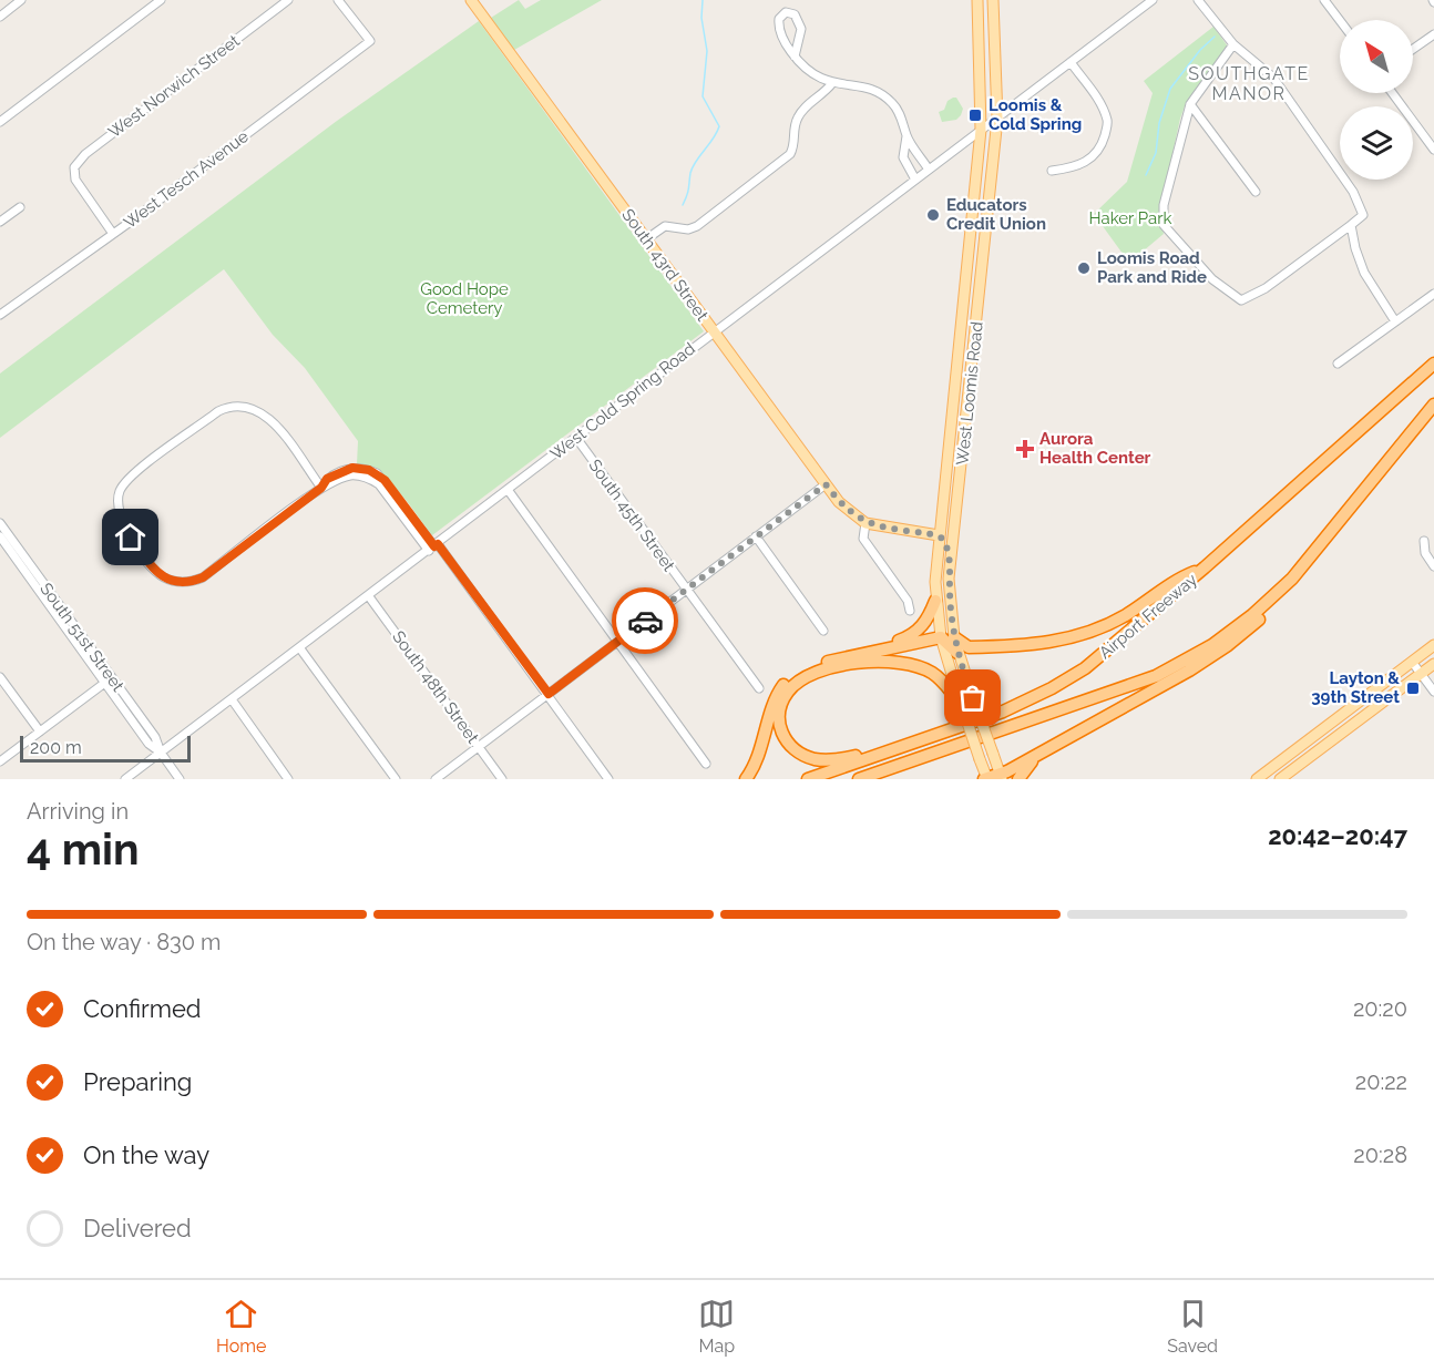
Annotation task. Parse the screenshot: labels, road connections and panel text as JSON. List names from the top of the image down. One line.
{"streets":{"highway":["Airport Freeway"],"main road":["South 43rd Street","West Loomis Road"],"street":["West Norwich Street","West Tesch Avenue","West Cold Spring Road","South 45th Street","South 51st Street","South 48th Street"]},"crossings":[["West Norwich Street","West Tesch Avenue"],["South 43rd Street","West Cold Spring Road"],["West Loomis Road","West Cold Spring Road"],["West Cold Spring Road","South 45th Street"],["West Cold Spring Road","South 51st Street"],["West Cold Spring Road","South 48th Street"]],"districts":["SOUTHGATE MANOR"],"parks":["Haker Park","Good Hope Cemetery"],"places":{"transit":["Loomis & Cold Spring","Layton & 39th Street"],"other":["Educators Credit Union","Loomis Road Park and Ride"],"health":["Aurora Health Center"]},"scale_bar":"200 m","north":"top left","page":{"scale":"200 m","heading":["4 min","Arriving in","20:42–20:47"],"bar":"On the way · 830 m","list":[["Confirmed","20:20"],["Preparing","20:22"],["On the way","20:28"],"Delivered"],"tabs":["Home","Map","Saved"]}}
